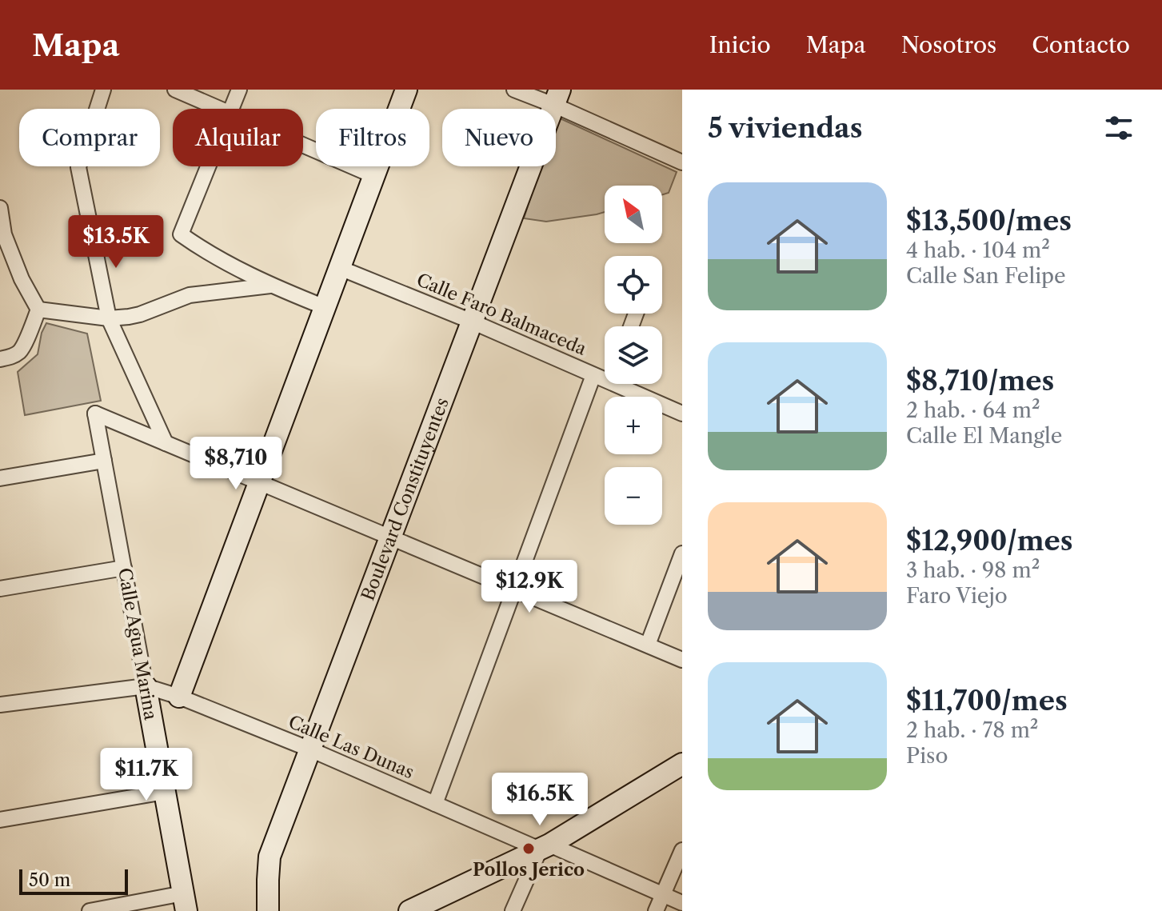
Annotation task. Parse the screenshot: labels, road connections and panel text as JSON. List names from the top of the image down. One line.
{"streets":{"street":["Calle Faro Balmaceda","Boulevard Constituyentes","Calle Agua Marina","Calle Las Dunas"]},"crossings":[["Calle Faro Balmaceda","Boulevard Constituyentes"],["Boulevard Constituyentes","Calle Las Dunas"],["Calle Agua Marina","Calle Las Dunas"]],"places":["Pollos Jerico"],"scale_bar":"50 m","north":"top left","page":{"header":"Mapa","nav":["Inicio","Mapa","Nosotros","Contacto"],"heading":"5 viviendas","chip":["Comprar","Alquilar","Filtros","Nuevo"],"list":[{"name":"$13,500/mes","note":"4 hab. · 104 m² · Calle San Felipe"},{"name":"$8,710/mes","note":"2 hab. · 64 m² · Calle El Mangle"},{"name":"$12,900/mes","note":"3 hab. · 98 m² · Faro Viejo"},{"name":"$11,700/mes","note":"2 hab. · 78 m² · Piso"}],"map_buttons":["+","−"],"price":["$13.5K","$8,710","$12.9K","$11.7K","$16.5K"],"scale":"50 m"}}
